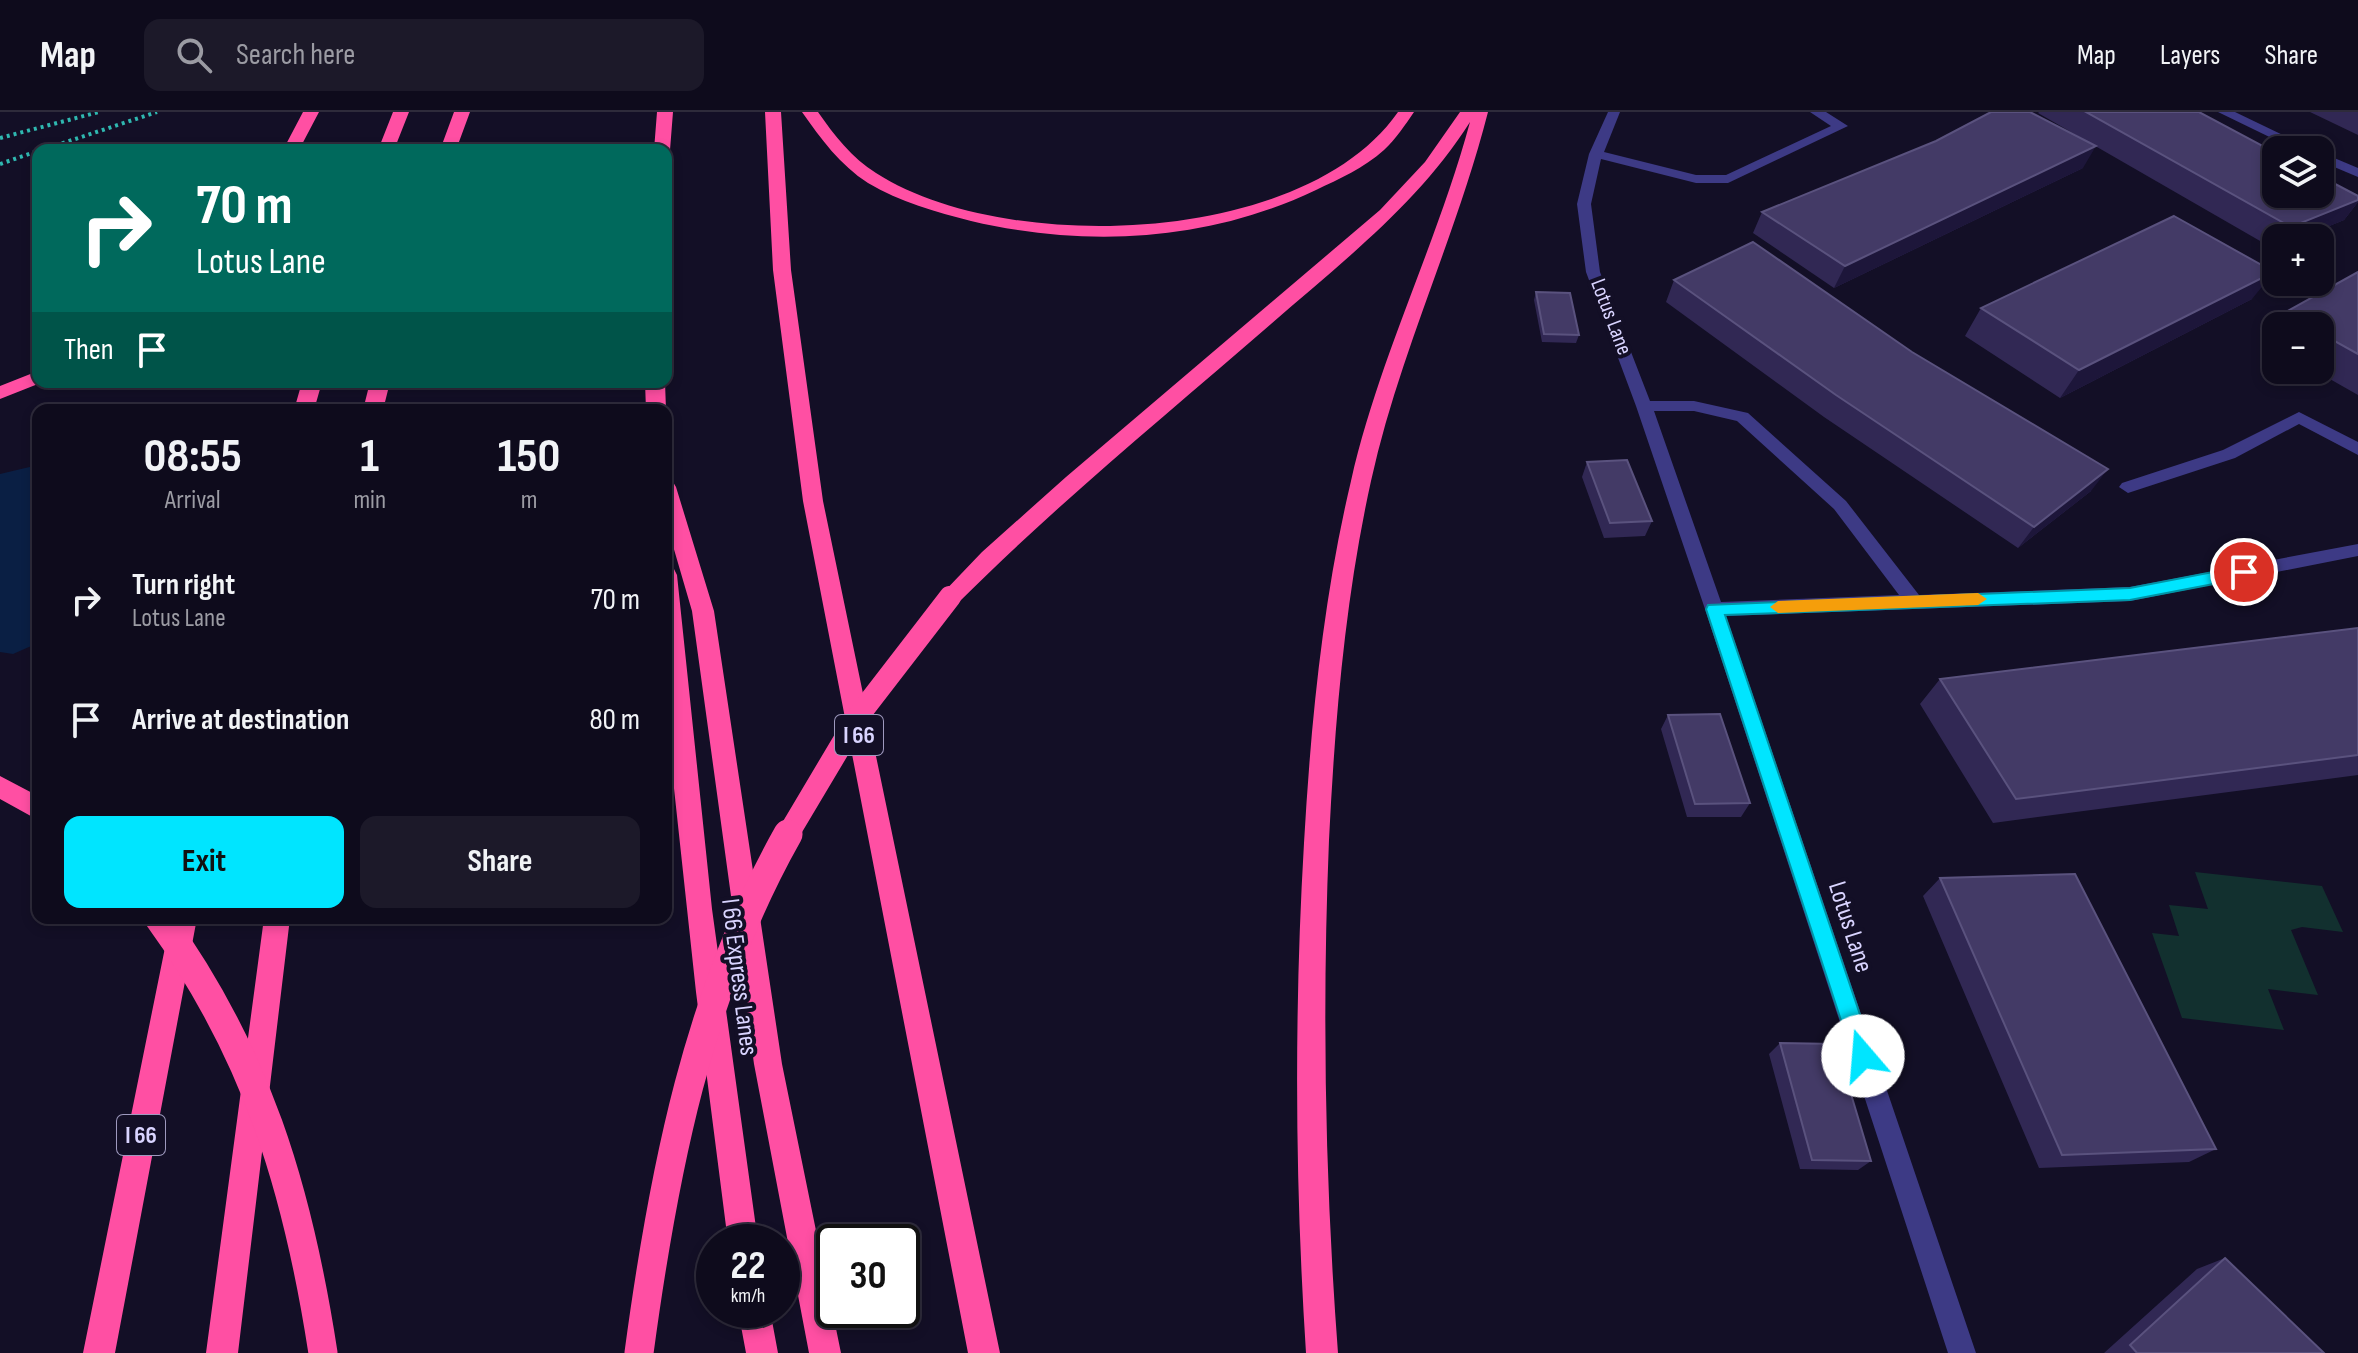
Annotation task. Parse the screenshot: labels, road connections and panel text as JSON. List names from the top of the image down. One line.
{"streets":{"highway":["I 66","I 66 Express Lanes"],"street":["Lotus Lane"]},"page":{"header":"Map","search":"Search here","nav":["Map","Layers","Share"],"map_buttons":["+","−"],"turn":["70 m","Lotus Lane"],"then":"Then","eta":["08:55","Arrival","1","min","150","m"],"list":[{"name":"Turn right","note":"Lotus Lane","value":"70 m"},{"name":"Arrive at destination","value":"80 m"}],"buttons":["Exit","Share"],"speed":"22 km/h","limit":"30"}}
